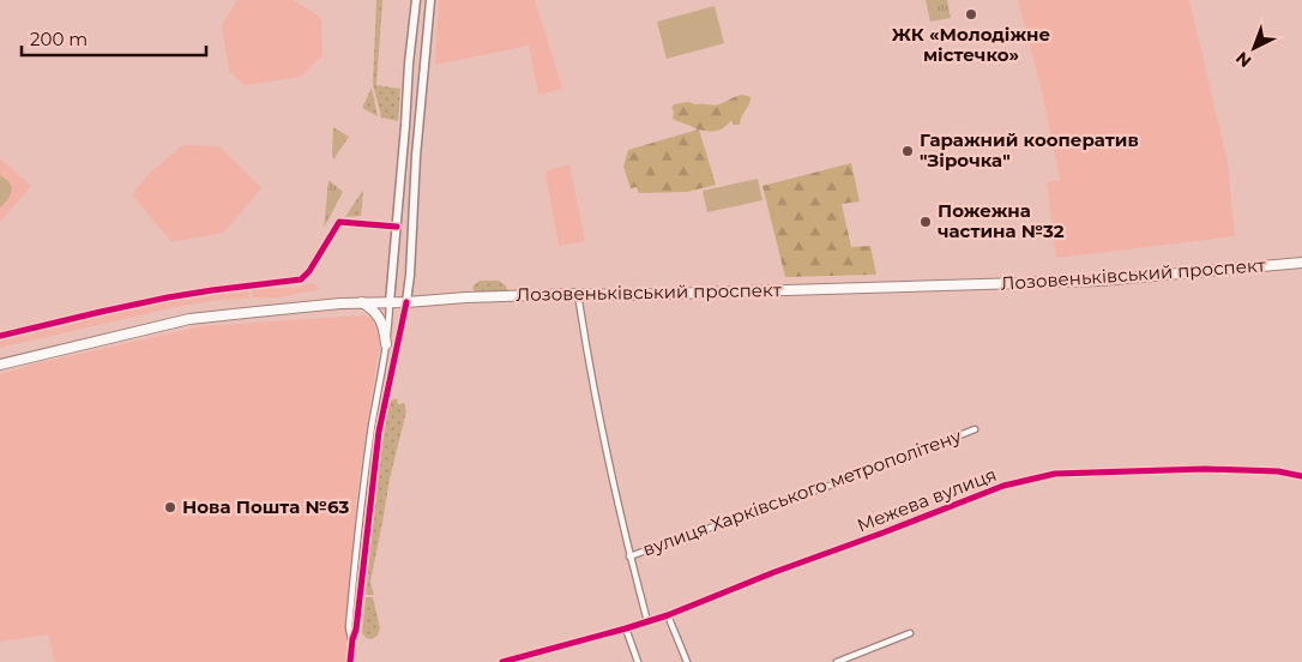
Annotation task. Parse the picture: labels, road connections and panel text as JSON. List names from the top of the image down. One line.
{"streets":{"highway":["Лозовеньківський проспект"],"street":["вулиця Харківського метрополітену","Межева вулиця"]},"places":["ЖК «Молодіжне містечко»","Гаражний кооператив \"Зірочка\"","Пожежна частина №32","Нова Пошта №63"],"scale_bar":"200 m","north":"bottom left"}
